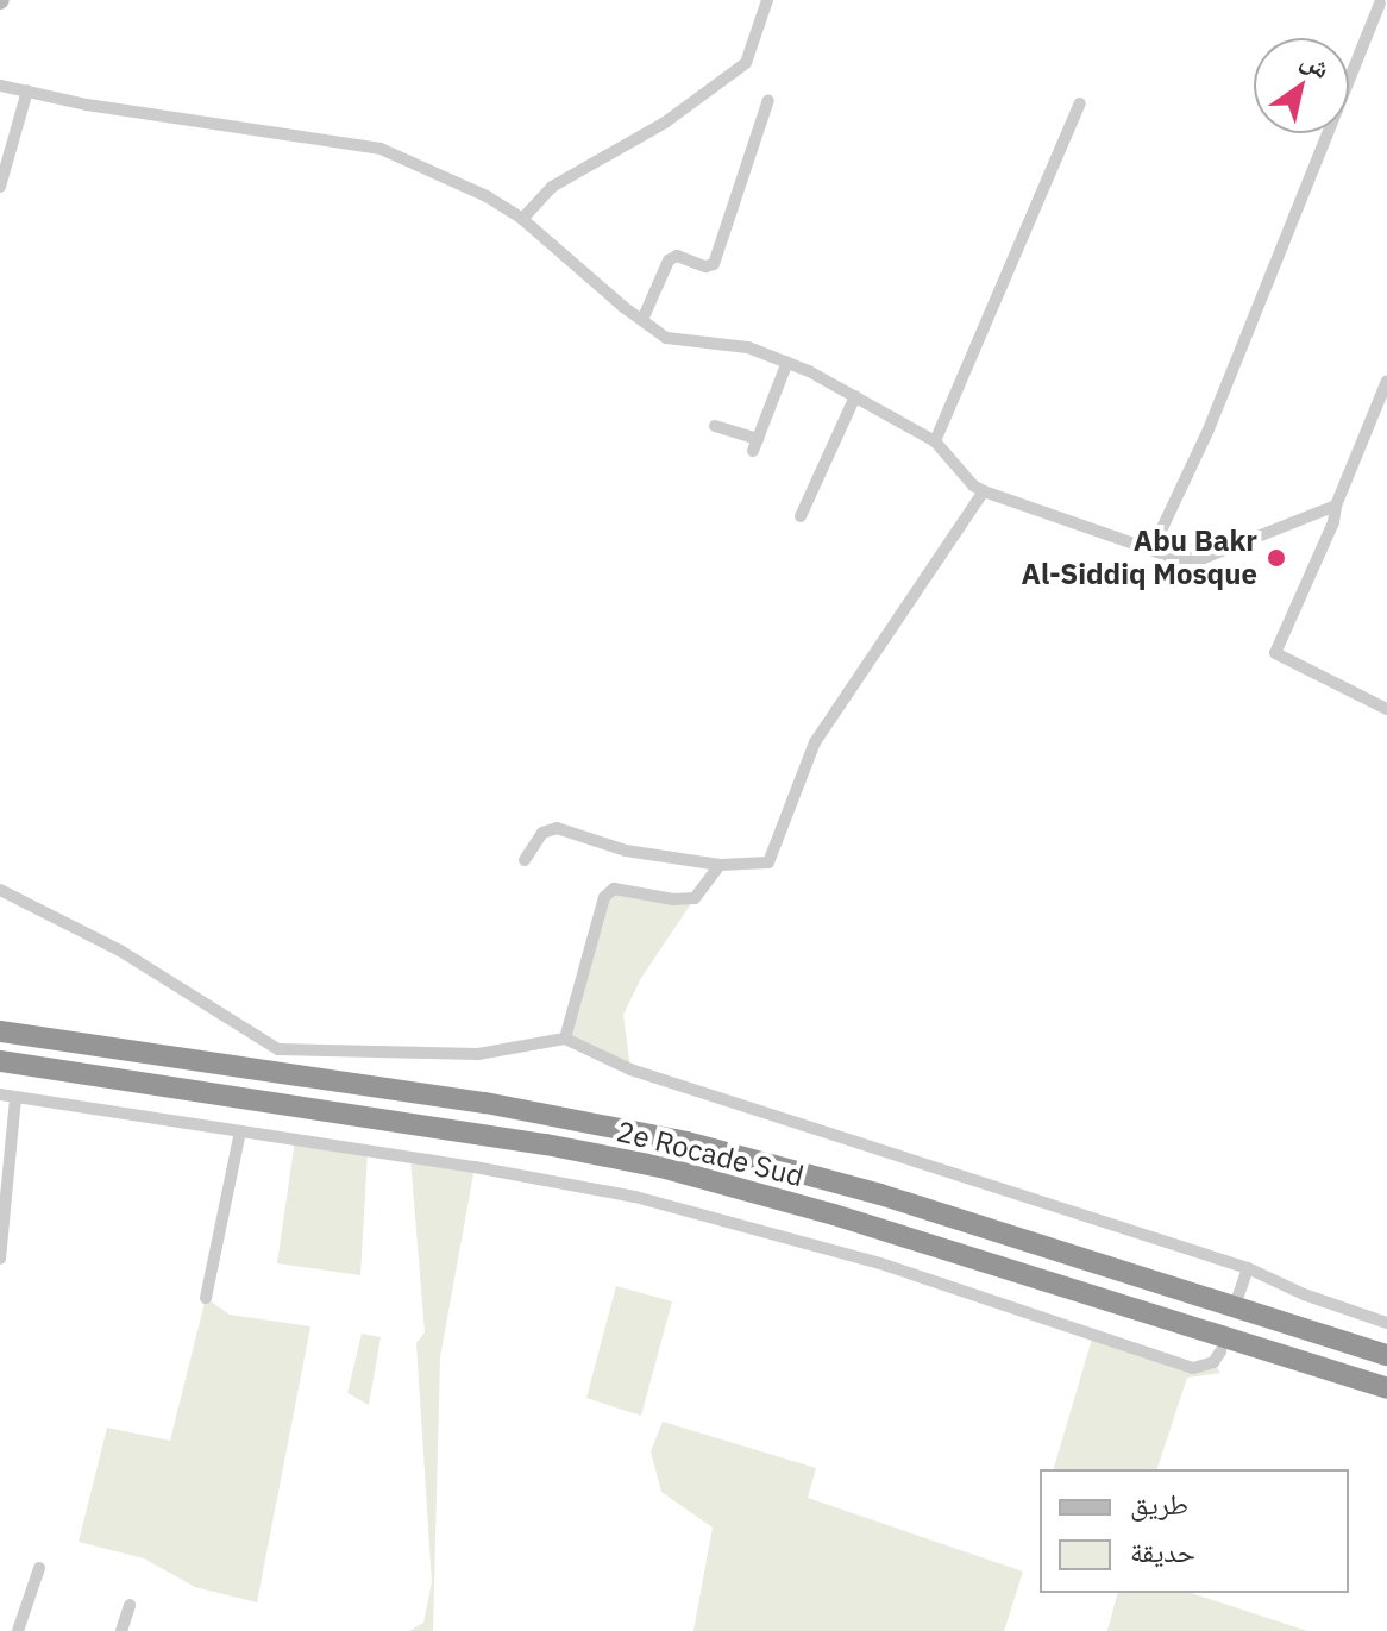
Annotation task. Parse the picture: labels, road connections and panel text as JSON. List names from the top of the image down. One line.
{"streets":{"highway":["2e Rocade Sud"]},"places":["Abu Bakr Al-Siddiq Mosque"],"legend":["طريق","حديقة"],"north":"top right"}
